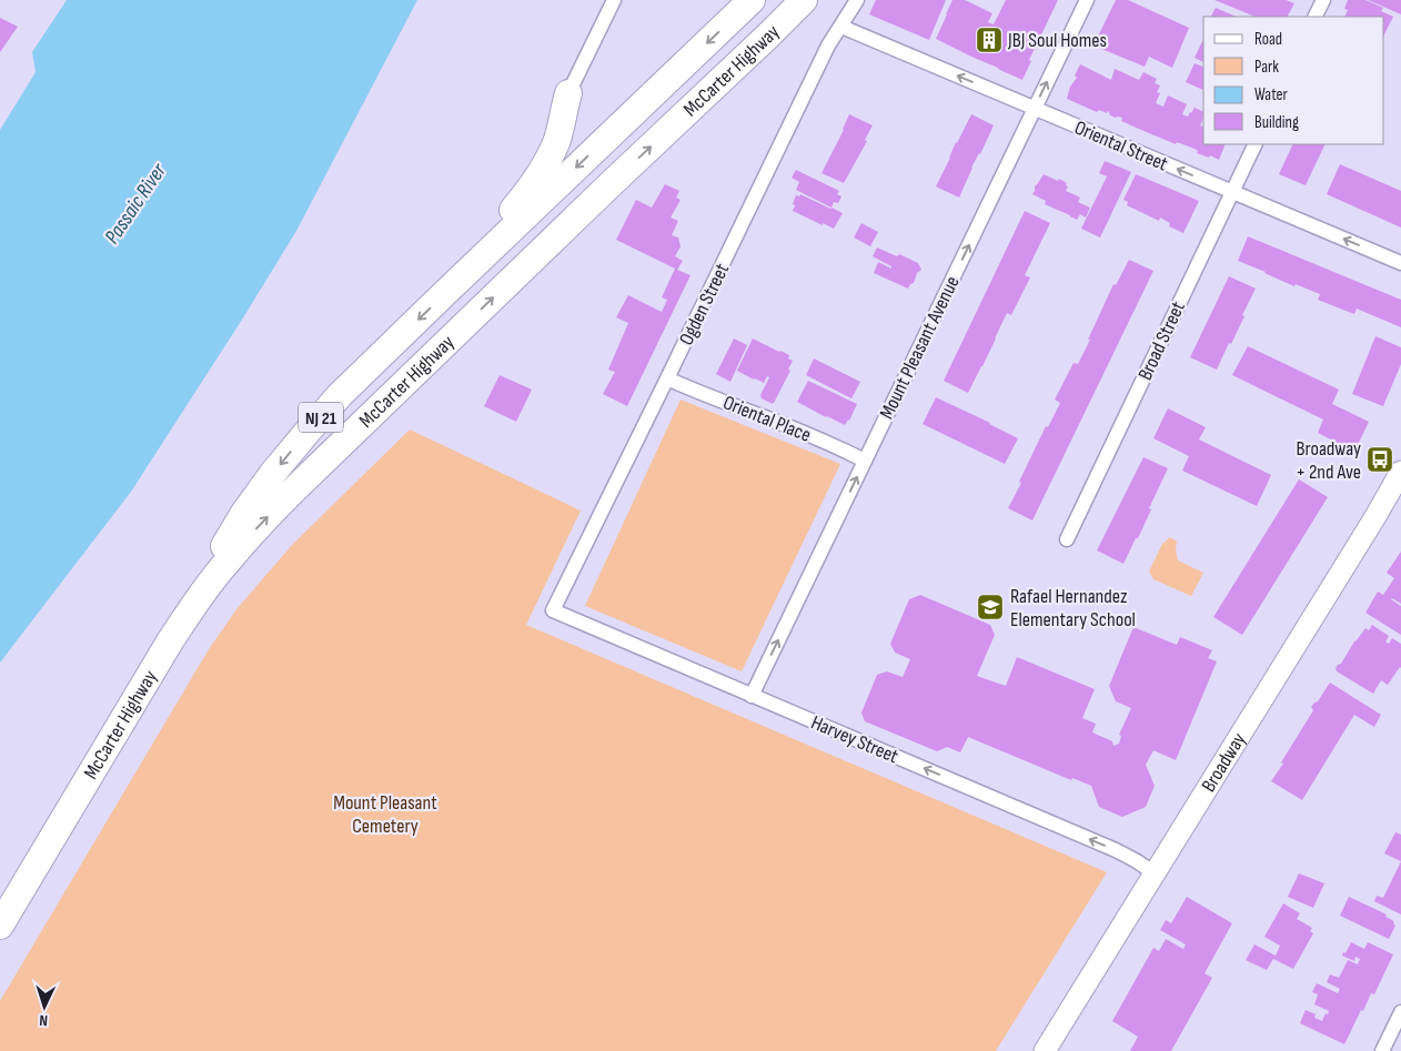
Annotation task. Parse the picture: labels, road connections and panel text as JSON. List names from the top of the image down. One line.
{"streets":{"highway":["McCarter Highway","NJ 21"],"main road":["Broadway"],"street":["Oriental Street","Ogden Street","Broad Street","Mount Pleasant Avenue","Oriental Place","Harvey Street"]},"crossings":[["Oriental Street","Ogden Street"],["Oriental Street","Broad Street"],["Oriental Street","Mount Pleasant Avenue"],["Ogden Street","Oriental Place"],["Ogden Street","Harvey Street"],["Mount Pleasant Avenue","Oriental Place"],["Mount Pleasant Avenue","Harvey Street"],["Harvey Street","Broadway"]],"one_way":["Oriental Street","Mount Pleasant Avenue","Harvey Street"],"water":["Passaic River"],"parks":["Mount Pleasant Cemetery"],"places":{"building":["JBJ Soul Homes"],"bus stop":["Broadway + 2nd Ave"],"school or university":["Rafael Hernandez Elementary School"]},"legend":["Road","Park","Water","Building"],"north":"bottom"}
